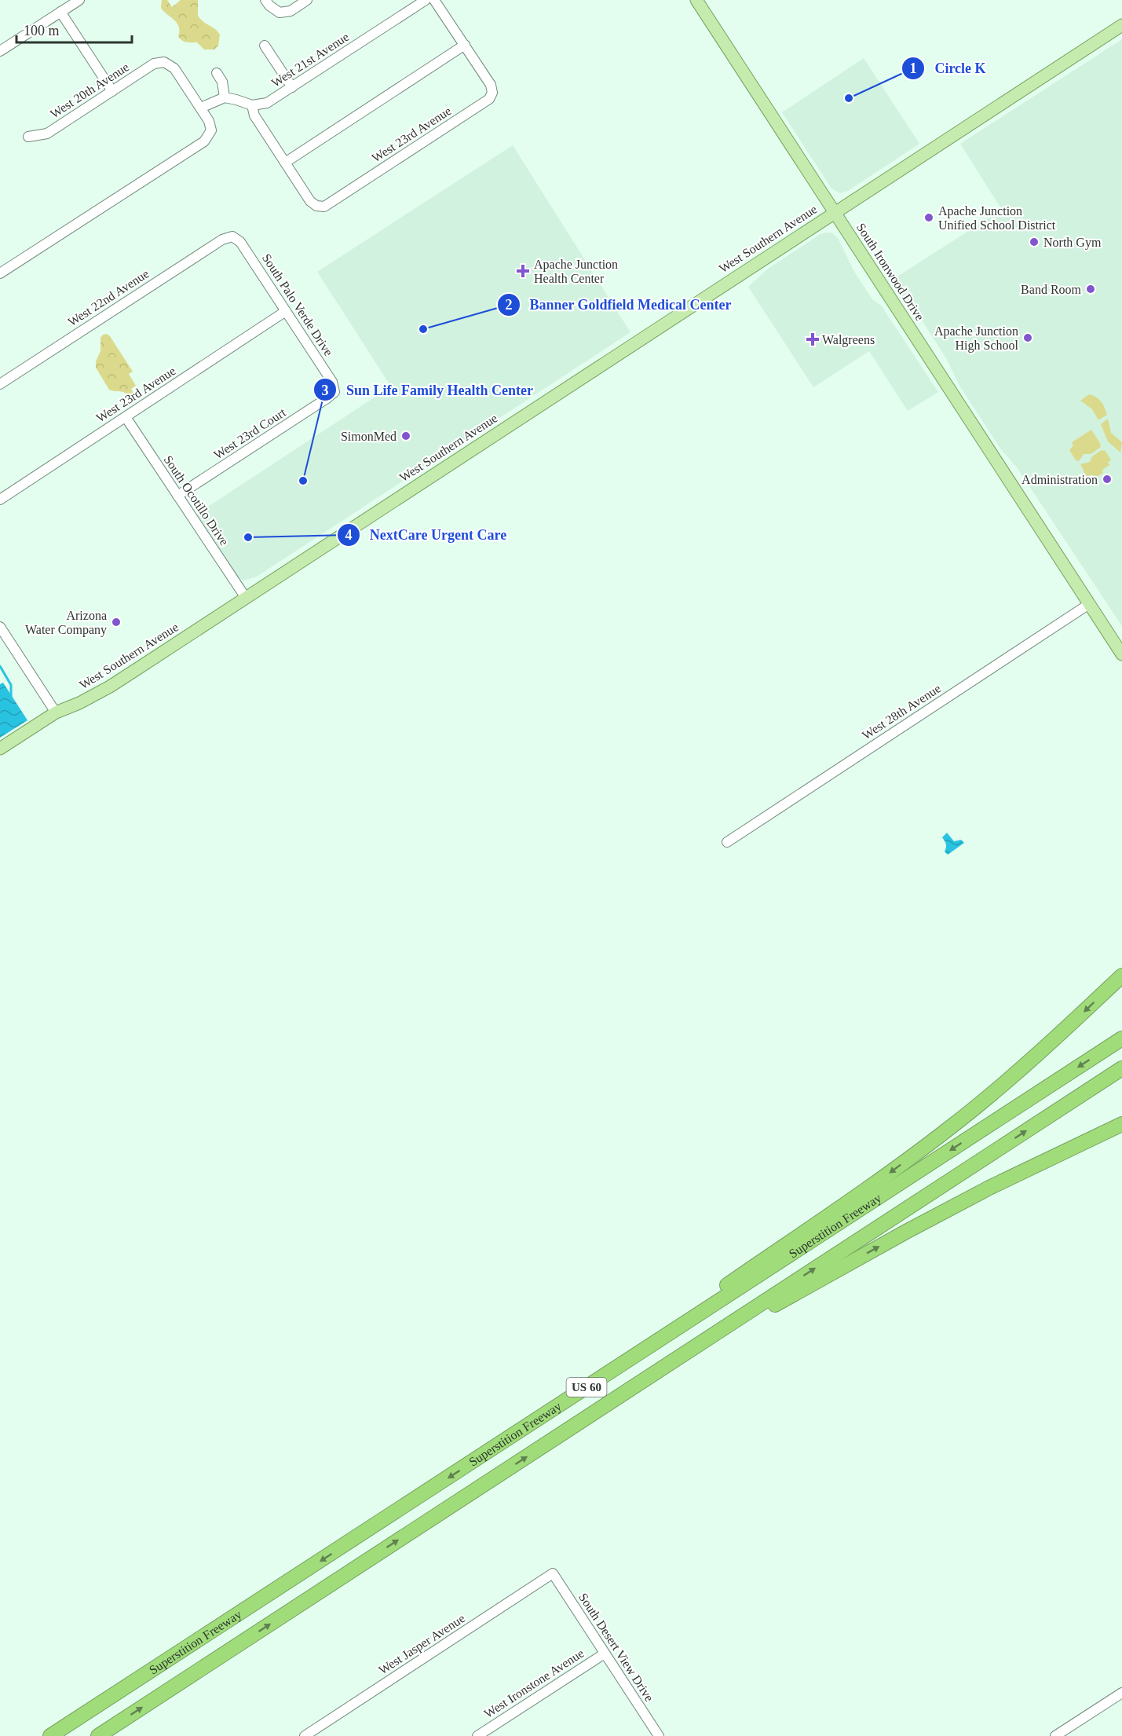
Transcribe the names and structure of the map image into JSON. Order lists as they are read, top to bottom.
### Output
{
  "streets": {
    "highway": ["Superstition Freeway", "US 60"],
    "main road": ["West Southern Avenue", "South Ironwood Drive"],
    "street": [
      "West 21st Avenue",
      "West 20th Avenue",
      "West 23rd Avenue",
      "West 22nd Avenue",
      "South Palo Verde Drive",
      "West 23rd Court",
      "South Ocotillo Drive",
      "West 28th Avenue",
      "West Jasper Avenue",
      "South Desert View Drive",
      "West Ironstone Avenue"
    ]
  },
  "crossings": [
    ["West 23rd Avenue", "South Palo Verde Drive"],
    ["West 23rd Avenue", "South Ocotillo Drive"],
    ["West Southern Avenue", "South Ironwood Drive"],
    ["West Southern Avenue", "South Ocotillo Drive"],
    ["South Ironwood Drive", "West 28th Avenue"],
    ["West 22nd Avenue", "South Palo Verde Drive"],
    ["South Palo Verde Drive", "West 23rd Court"],
    ["West 23rd Court", "South Ocotillo Drive"],
    ["West Jasper Avenue", "South Desert View Drive"],
    ["South Desert View Drive", "West Ironstone Avenue"]
  ],
  "places": {
    "other": [
      "Circle K",
      "Apache Junction Unified School District",
      "North Gym",
      "Band Room",
      "Banner Goldfield Medical Center",
      "Apache Junction High School",
      "SimonMed",
      "Administration",
      "Sun Life Family Health Center",
      "NextCare Urgent Care",
      "Arizona Water Company"
    ],
    "health": ["Apache Junction Health Center", "Walgreens"]
  },
  "scale_bar": "100 m"
}
